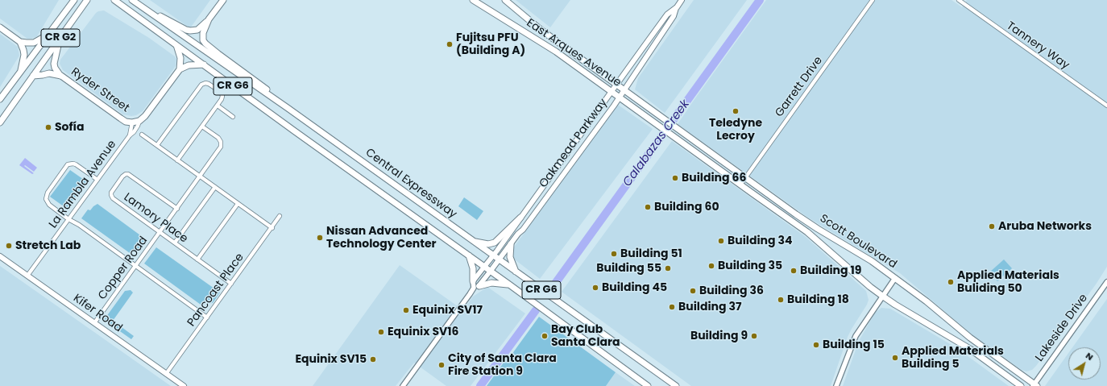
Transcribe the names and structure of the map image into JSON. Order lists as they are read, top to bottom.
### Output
{
  "streets": {
    "main road": [
      "CR G2",
      "East Arques Avenue",
      "CR G6",
      "Ryder Street",
      "Oakmead Parkway",
      "Central Expressway",
      "Scott Boulevard",
      "Kifer Road"
    ],
    "street": [
      "Tannery Way",
      "Garrett Drive",
      "La Rambla Avenue",
      "Lamory Place",
      "Copper Road",
      "Pancoast Place",
      "Lakeside Drive"
    ]
  },
  "crossings": [
    ["East Arques Avenue", "Oakmead Parkway"],
    ["East Arques Avenue", "Scott Boulevard"],
    ["CR G6", "Oakmead Parkway"],
    ["Garrett Drive", "Scott Boulevard"],
    ["Ryder Street", "La Rambla Avenue"],
    ["Oakmead Parkway", "Central Expressway"],
    ["La Rambla Avenue", "Kifer Road"],
    ["Lamory Place", "Copper Road"],
    ["Lamory Place", "Pancoast Place"],
    ["Scott Boulevard", "Lakeside Drive"],
    ["Copper Road", "Kifer Road"],
    ["Pancoast Place", "Kifer Road"]
  ],
  "water": ["Calabazas Creek"],
  "places": [
    "Fujitsu PFU (Building A)",
    "Teledyne Lecroy",
    "Sofía",
    "Building 66",
    "Building 60",
    "Aruba Networks",
    "Nissan Advanced Technology Center",
    "Building 34",
    "Stretch Lab",
    "Building 51",
    "Building 35",
    "Building 55",
    "Building 19",
    "Applied Materials Buliding 50",
    "Building 45",
    "Building 36",
    "Building 18",
    "Building 37",
    "Equinix SV17",
    "Equinix SV16",
    "Bay Club Santa Clara",
    "Building 9",
    "Building 15",
    "Applied Materials Building 5",
    "Equinix SV15",
    "City of Santa Clara Fire Station 9"
  ],
  "north": "top right"
}
